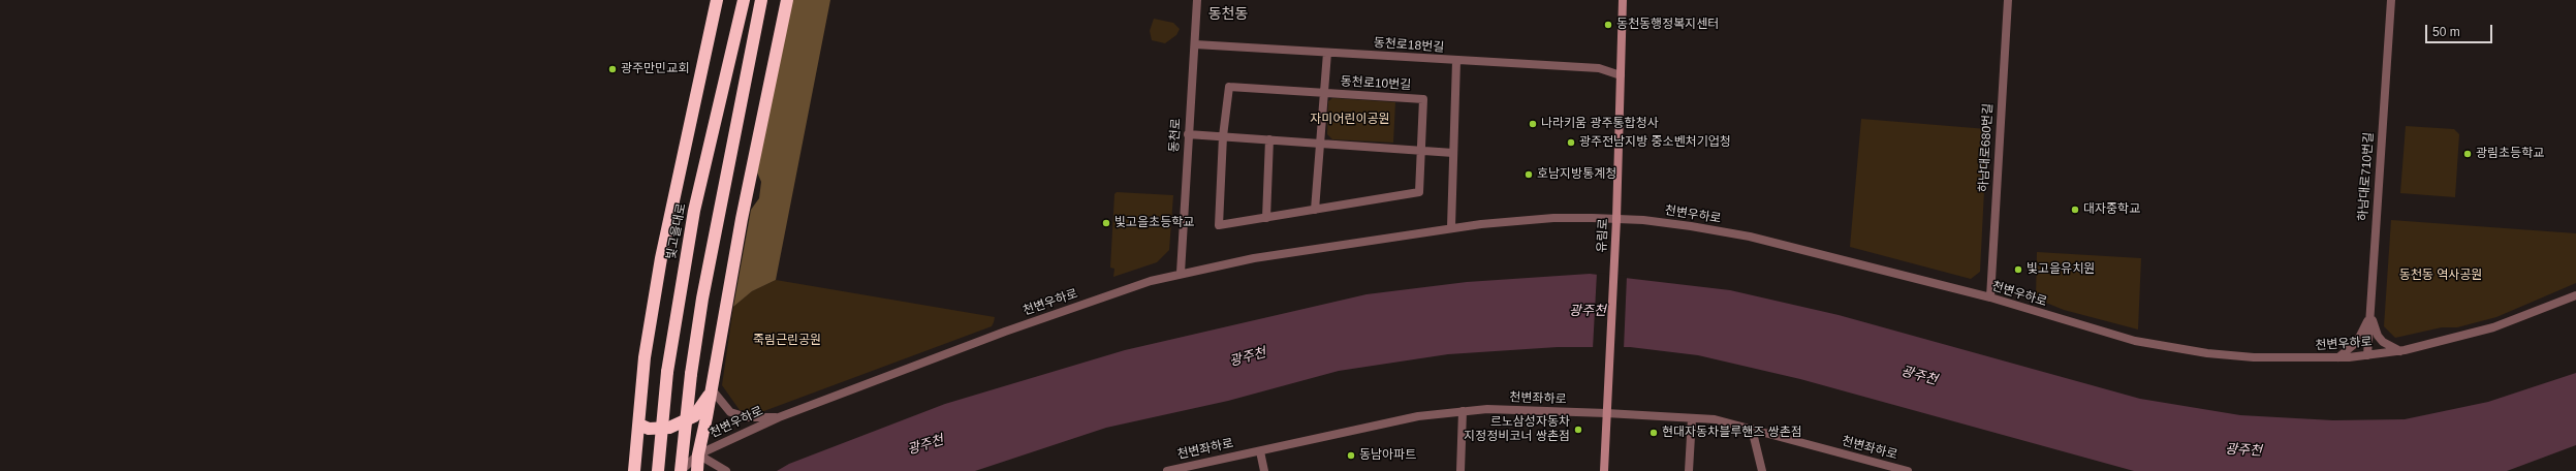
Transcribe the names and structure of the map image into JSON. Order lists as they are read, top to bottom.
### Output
{
  "streets": {
    "highway": ["빛고을대로"],
    "street": [
      "동천로18번길",
      "동천로10번길",
      "동천로",
      "하남대로680번길",
      "하남대로710번길",
      "천변우하로",
      "유림로",
      "천변좌하로"
    ]
  },
  "crossings": [
    ["동천로18번길", "동천로10번길"],
    ["동천로18번길", "동천로"],
    ["동천로18번길", "유림로"],
    ["동천로", "천변우하로"],
    ["하남대로680번길", "천변우하로"],
    ["하남대로710번길", "천변우하로"],
    ["천변우하로", "유림로"],
    ["유림로", "천변좌하로"]
  ],
  "districts": ["동천동"],
  "water": ["광주천"],
  "parks": ["자미어린이공원", "동천동 역사공원", "죽림근린공원"],
  "places": [
    "동천동행정복지센터",
    "광주만민교회",
    "나라키움 광주통합청사",
    "광주전남지방 중소벤처기업청",
    "광림초등학교",
    "호남지방통계청",
    "대자중학교",
    "빛고을초등학교",
    "빛고을유치원",
    "르노삼성자동차 지정정비코너 쌍촌점",
    "현대자동차블루핸즈 쌍촌점",
    "동남아파트"
  ],
  "scale_bar": "50 m"
}
